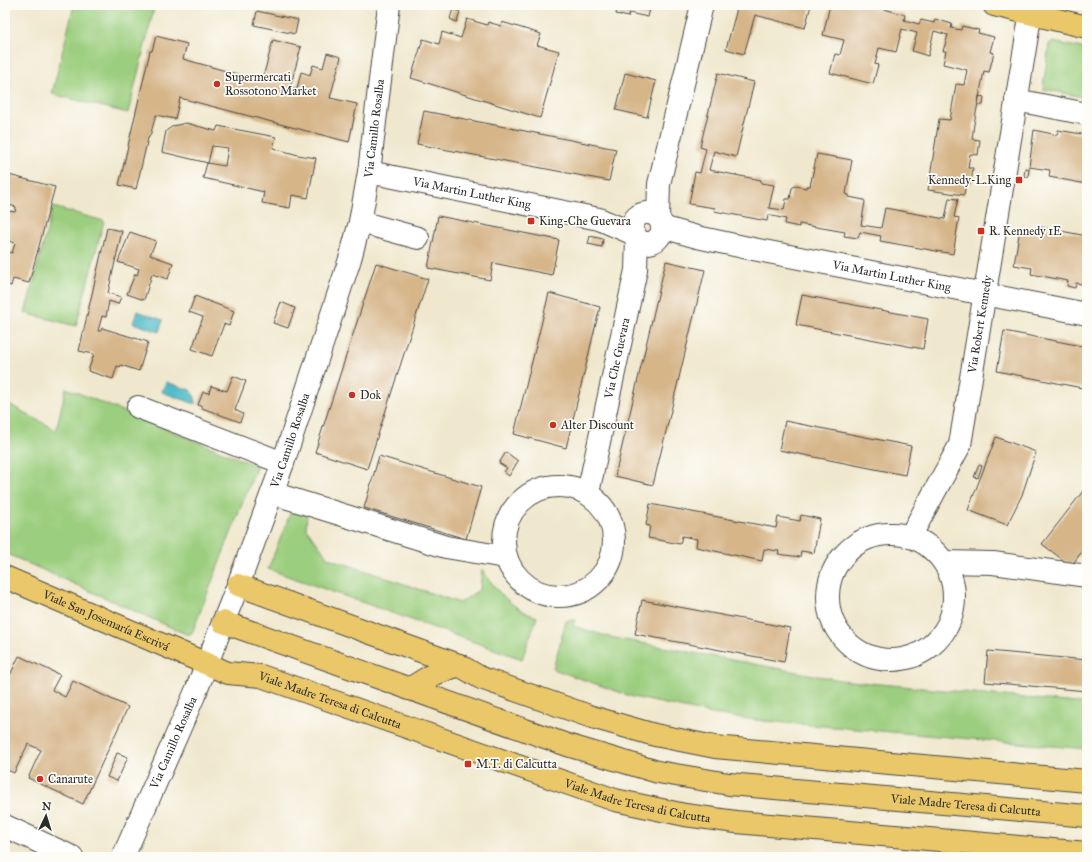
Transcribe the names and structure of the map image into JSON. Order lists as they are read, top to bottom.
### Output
{
  "streets": {
    "main road": ["Viale San Josemaría Escrivá", "Viale Madre Teresa di Calcutta"],
    "street": [
      "Via Camillo Rosalba",
      "Via Martin Luther King",
      "Via Robert Kennedy",
      "Via Che Guevara"
    ]
  },
  "crossings": [
    ["Via Camillo Rosalba", "Via Martin Luther King"],
    ["Via Camillo Rosalba", "Viale San Josemaría Escrivá"],
    ["Via Camillo Rosalba", "Viale Madre Teresa di Calcutta"],
    ["Via Martin Luther King", "Via Robert Kennedy"],
    ["Via Martin Luther King", "Via Che Guevara"],
    ["Viale San Josemaría Escrivá", "Viale Madre Teresa di Calcutta"]
  ],
  "places": {
    "other": [
      "Supermercati Rossotono Market",
      "Dok",
      "Alter Discount",
      "Canarute"
    ],
    "transit": [
      "Kennedy-L.King",
      "King-Che Guevara",
      "R. Kennedy 1E",
      "M.T. di Calcutta"
    ]
  },
  "north": "top"
}
